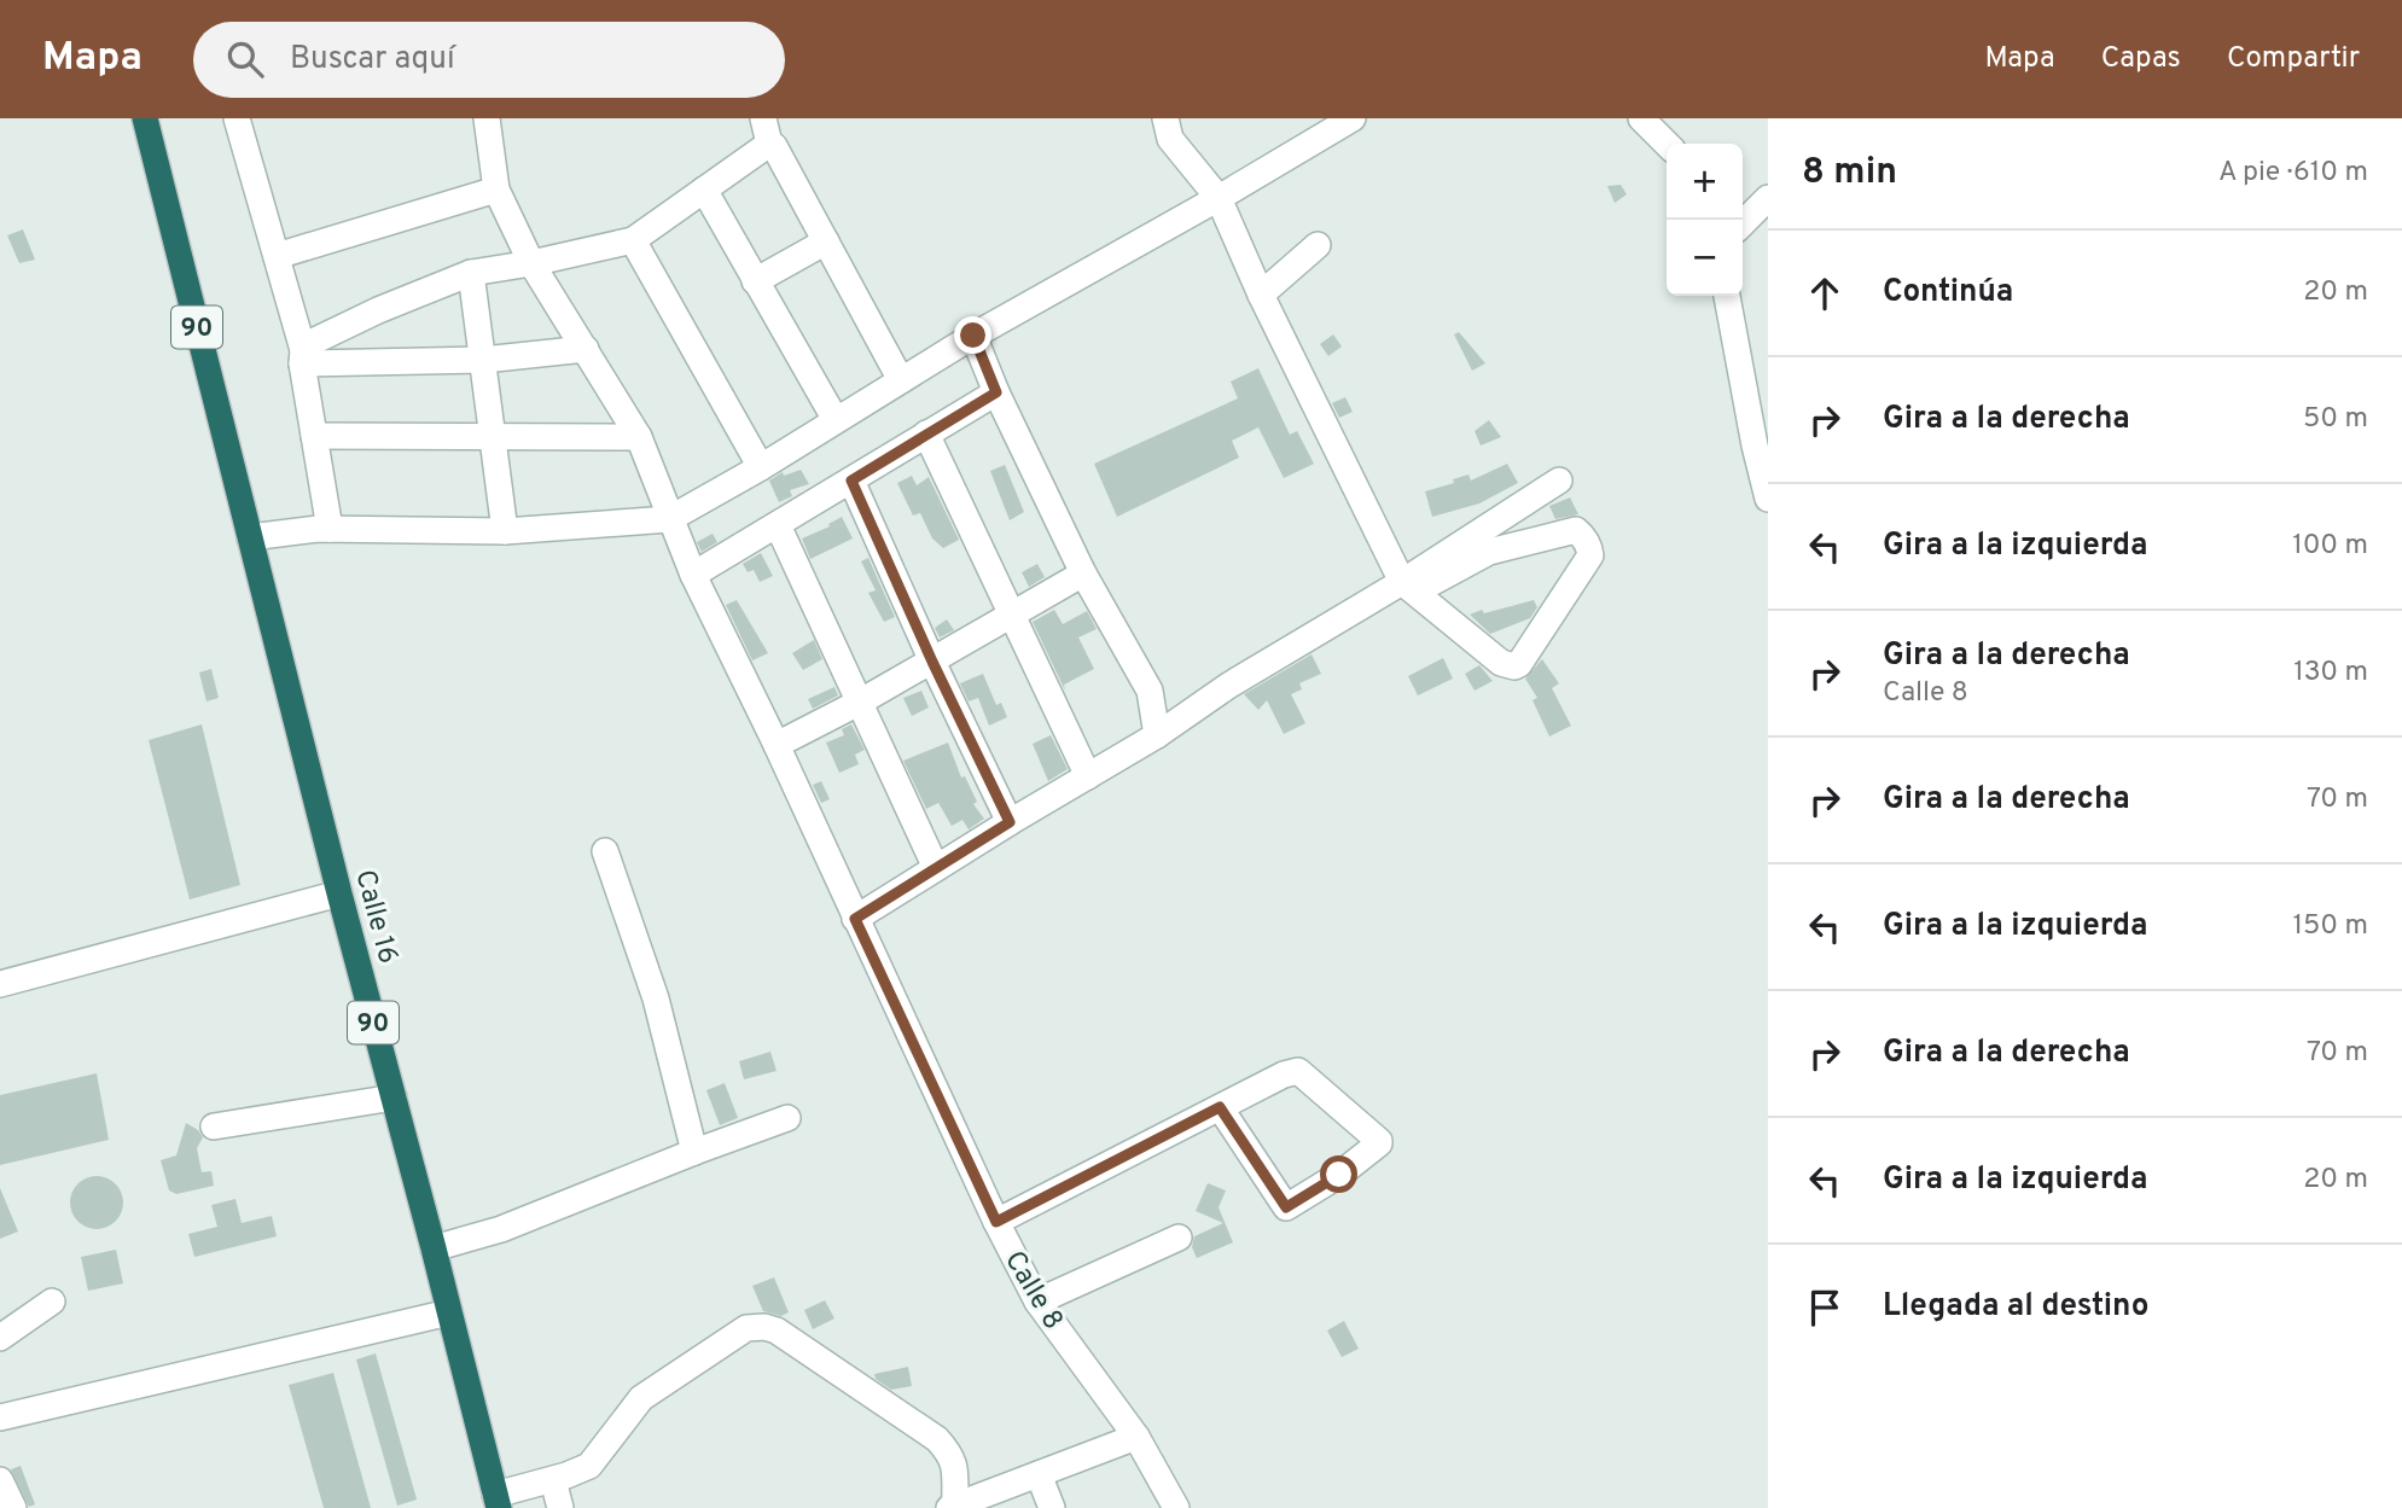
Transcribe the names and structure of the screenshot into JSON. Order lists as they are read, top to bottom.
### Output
{
  "streets": {
    "highway": ["90", "Calle 16"],
    "street": ["Calle 8"]
  },
  "crossings": [
    ["90", "Calle 16"]
  ],
  "page": {
    "header": "Mapa",
    "search": "Buscar aquí",
    "nav": ["Mapa", "Capas", "Compartir"],
    "heading": ["8 min", "A pie · 610 m"],
    "map_buttons": ["+", "−"],
    "list": [
      ["Continúa", "20 m"],
      ["Gira a la derecha", "50 m"],
      ["Gira a la izquierda", "100 m"],
      ["Gira a la derecha", "Calle 8", "130 m"],
      ["Gira a la derecha", "70 m"],
      ["Gira a la izquierda", "150 m"],
      ["Gira a la derecha", "70 m"],
      ["Gira a la izquierda", "20 m"],
      "Llegada al destino"
    ]
  }
}
